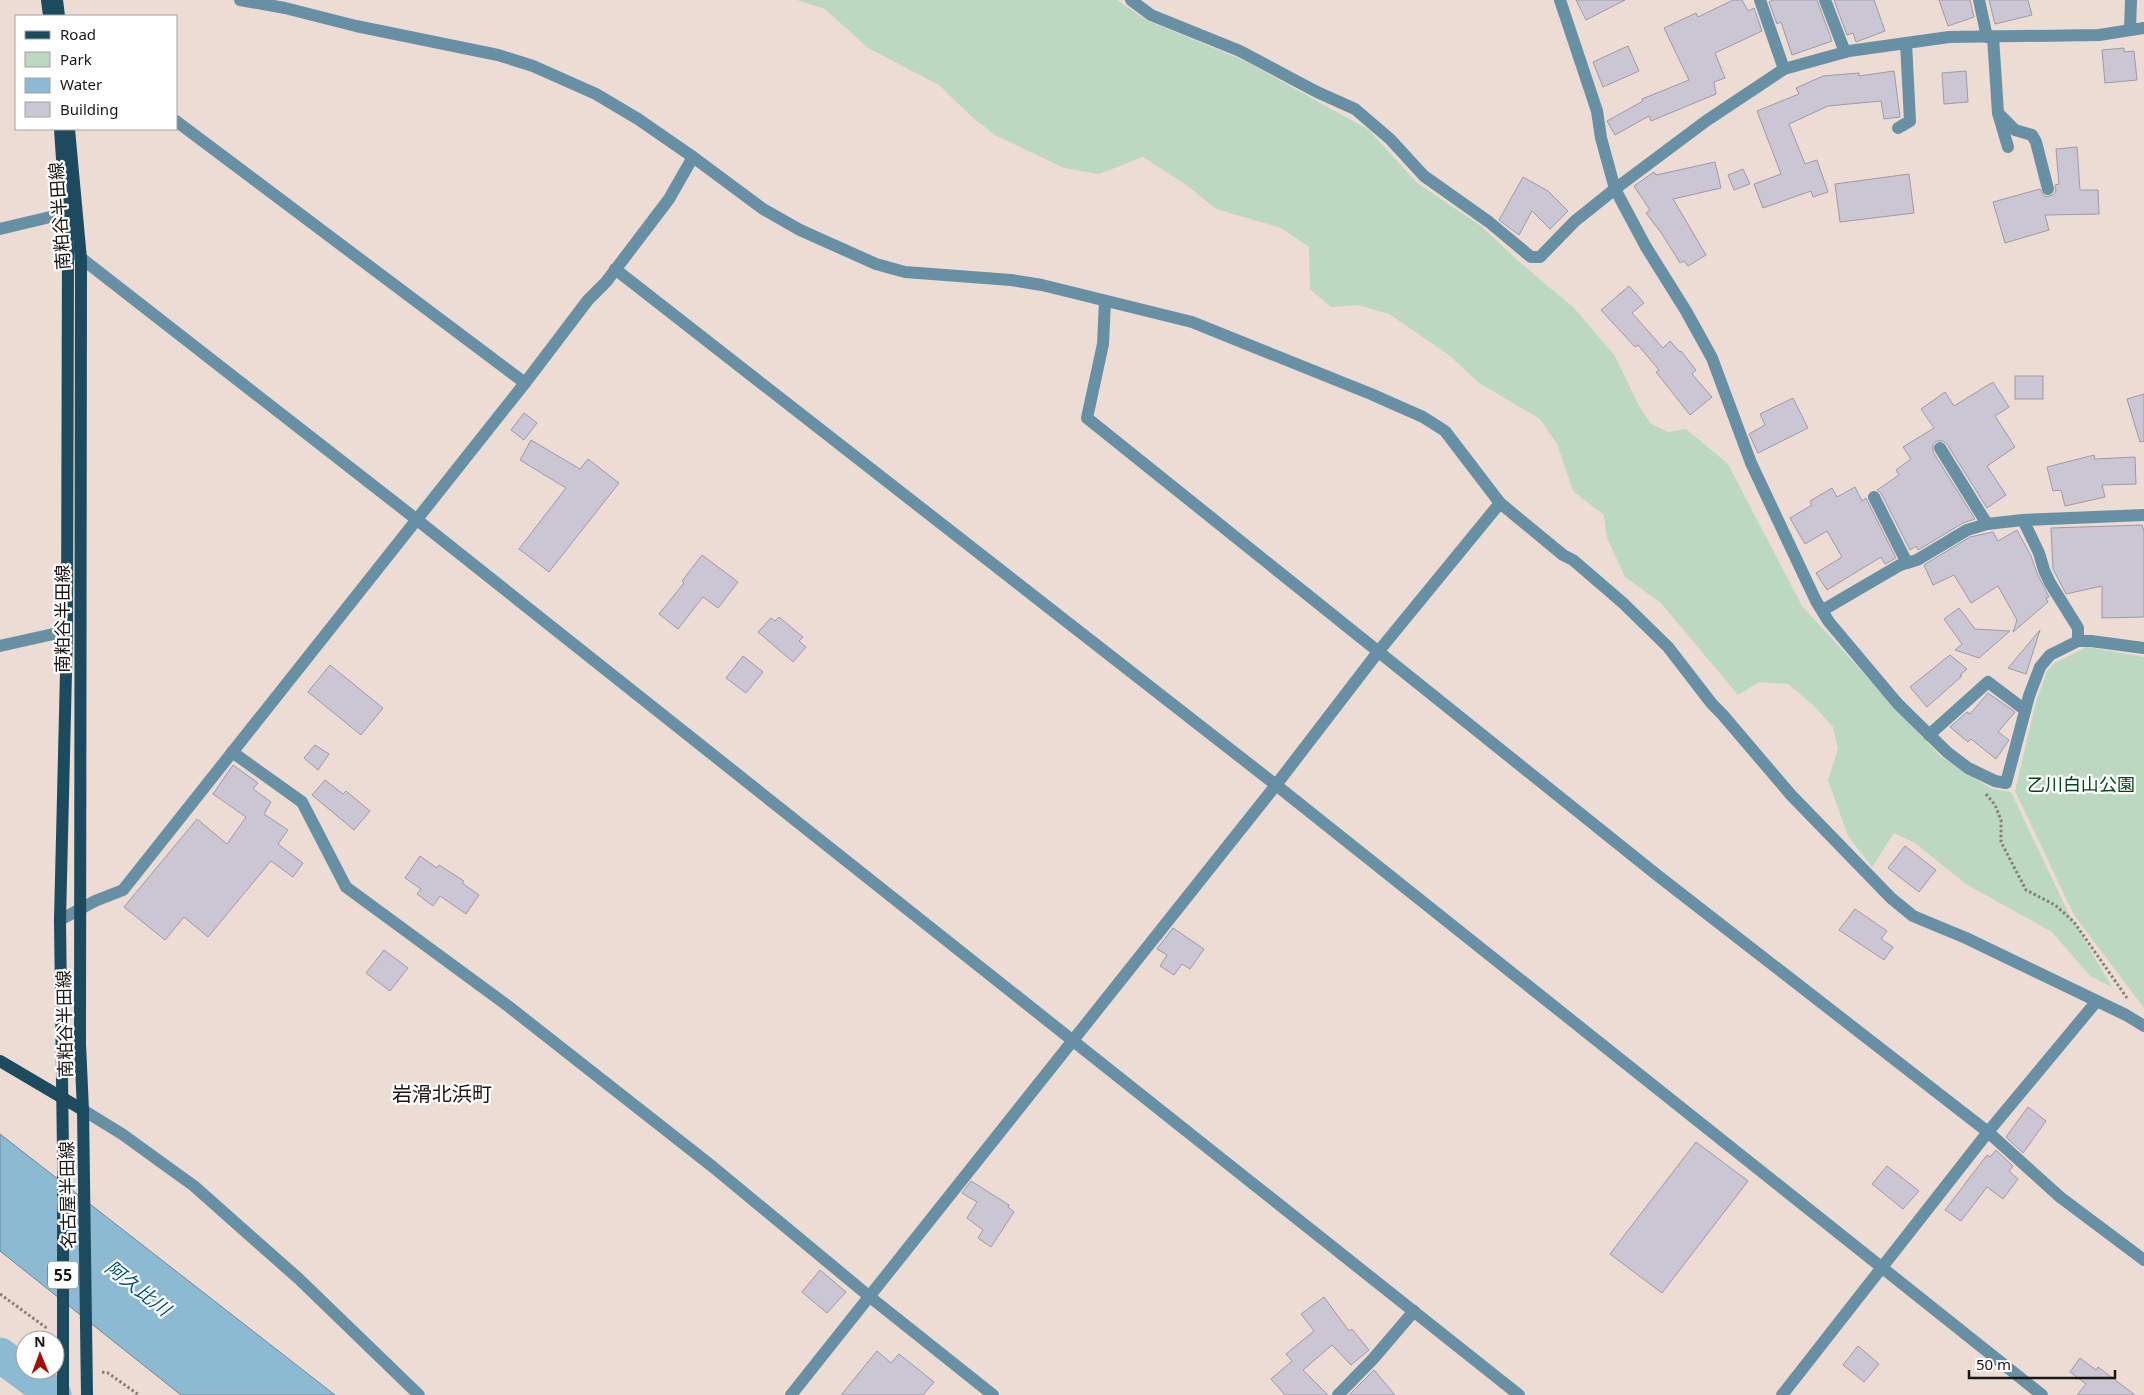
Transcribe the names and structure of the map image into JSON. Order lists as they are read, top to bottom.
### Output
{
  "streets": {
    "main road": ["南粕谷半田線", "名古屋半田線", "55"]
  },
  "crossings": [
    ["南粕谷半田線", "名古屋半田線"]
  ],
  "districts": ["岩滑北浜町"],
  "water": ["阿久比川"],
  "parks": ["乙川白山公園"],
  "legend": [
    "Road",
    "Park",
    "Water",
    "Building"
  ],
  "scale_bar": "50 m",
  "north": "top"
}
